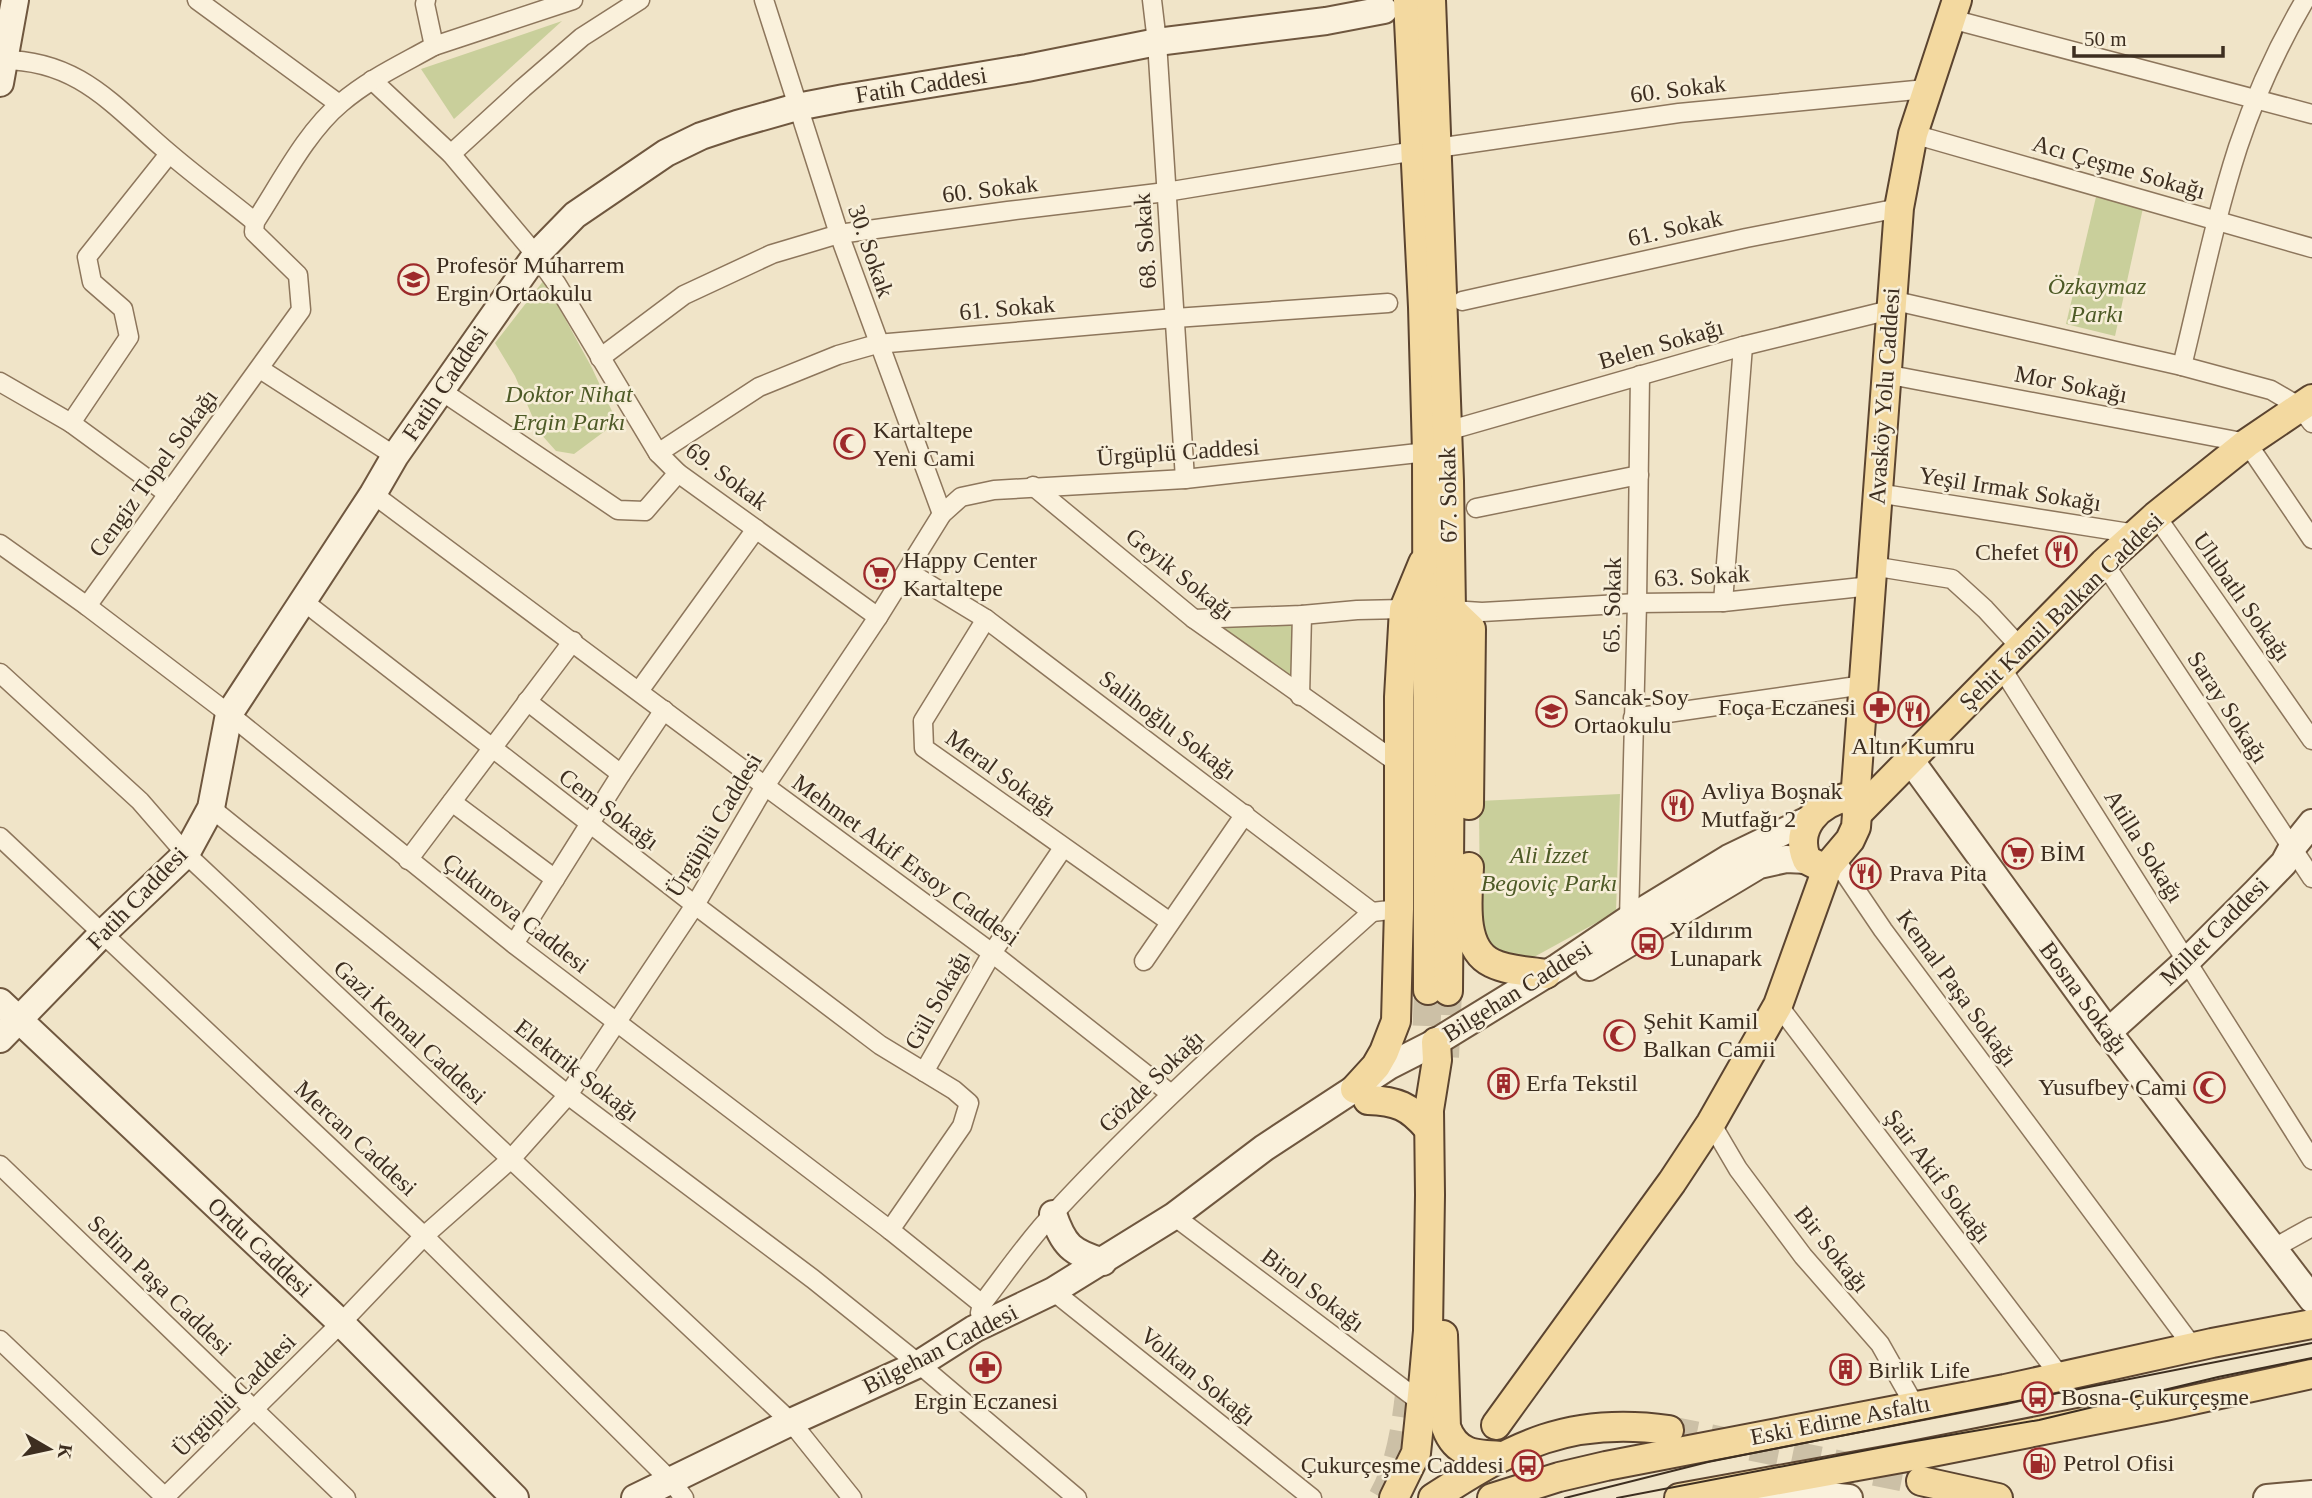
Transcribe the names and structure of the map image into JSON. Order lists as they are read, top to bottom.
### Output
{
  "streets": {
    "main road": [
      "Avasköy Yolu Caddesi",
      "67. Sokak",
      "Şehit Kamil Balkan Caddesi",
      "Eski Edirne Asfaltı"
    ],
    "street": [
      "Fatih Caddesi",
      "60. Sokak",
      "Acı Çeşme Sokağı",
      "61. Sokak",
      "68. Sokak",
      "30. Sokak",
      "Belen Sokağı",
      "Mor Sokağı",
      "Ürgüplü Caddesi",
      "Cengiz Topel Sokağı",
      "69. Sokak",
      "Yeşil Irmak Sokağı",
      "Geyik Sokağı",
      "63. Sokak",
      "Ulubatlı Sokağı",
      "65. Sokak",
      "Saray Sokağı",
      "Salihoğlu Sokağı",
      "Meral Sokağı",
      "Cem Sokağı",
      "Atilla Sokağı",
      "Mehmet Akif Ersoy Caddesi",
      "Çukurova Caddesi",
      "Millet Caddesi",
      "Kemal Paşa Sokağı",
      "Bilgehan Caddesi",
      "Bosna Sokağı",
      "Gül Sokağı",
      "Gazi Kemal Caddesi",
      "Elektrik Sokağı",
      "Gözde Sokağı",
      "Mercan Caddesi",
      "Şair Akif Sokağı",
      "Ordu Caddesi",
      "Bir Sokağı",
      "Selim Paşa Caddesi",
      "Birol Sokağı",
      "Volkan Sokağı"
    ]
  },
  "crossings": [
    ["Fatih Caddesi", "68. Sokak"],
    ["Fatih Caddesi", "30. Sokak"],
    ["Fatih Caddesi", "69. Sokak"],
    ["Fatih Caddesi", "67. Sokak"],
    ["Fatih Caddesi", "Cem Sokağı"],
    ["Fatih Caddesi", "Mehmet Akif Ersoy Caddesi"],
    ["Fatih Caddesi", "Çukurova Caddesi"],
    ["Fatih Caddesi", "Gazi Kemal Caddesi"],
    ["Fatih Caddesi", "Elektrik Sokağı"],
    ["Fatih Caddesi", "Mercan Caddesi"],
    ["Fatih Caddesi", "Ordu Caddesi"],
    ["60. Sokak", "68. Sokak"],
    ["60. Sokak", "30. Sokak"],
    ["60. Sokak", "Avasköy Yolu Caddesi"],
    ["60. Sokak", "69. Sokak"],
    ["60. Sokak", "67. Sokak"],
    ["Acı Çeşme Sokağı", "Avasköy Yolu Caddesi"],
    ["61. Sokak", "68. Sokak"],
    ["61. Sokak", "30. Sokak"],
    ["61. Sokak", "Avasköy Yolu Caddesi"],
    ["61. Sokak", "69. Sokak"],
    ["68. Sokak", "Ürgüplü Caddesi"],
    ["30. Sokak", "Ürgüplü Caddesi"],
    ["Belen Sokağı", "Avasköy Yolu Caddesi"],
    ["Belen Sokağı", "67. Sokak"],
    ["Belen Sokağı", "65. Sokak"],
    ["Mor Sokağı", "Avasköy Yolu Caddesi"],
    ["Mor Sokağı", "Şehit Kamil Balkan Caddesi"],
    ["Avasköy Yolu Caddesi", "Yeşil Irmak Sokağı"],
    ["Avasköy Yolu Caddesi", "63. Sokak"],
    ["Avasköy Yolu Caddesi", "Şehit Kamil Balkan Caddesi"],
    ["Ürgüplü Caddesi", "69. Sokak"],
    ["Ürgüplü Caddesi", "67. Sokak"],
    ["Ürgüplü Caddesi", "Geyik Sokağı"],
    ["Ürgüplü Caddesi", "Salihoğlu Sokağı"],
    ["Ürgüplü Caddesi", "Cem Sokağı"],
    ["Ürgüplü Caddesi", "Mehmet Akif Ersoy Caddesi"],
    ["Ürgüplü Caddesi", "Çukurova Caddesi"],
    ["Ürgüplü Caddesi", "Gazi Kemal Caddesi"],
    ["Ürgüplü Caddesi", "Elektrik Sokağı"],
    ["Ürgüplü Caddesi", "Mercan Caddesi"],
    ["Ürgüplü Caddesi", "Ordu Caddesi"],
    ["Ürgüplü Caddesi", "Selim Paşa Caddesi"],
    ["Cengiz Topel Sokağı", "Çukurova Caddesi"],
    ["Yeşil Irmak Sokağı", "Ulubatlı Sokağı"],
    ["Yeşil Irmak Sokağı", "Şehit Kamil Balkan Caddesi"],
    ["67. Sokak", "63. Sokak"],
    ["63. Sokak", "65. Sokak"],
    ["63. Sokak", "Şehit Kamil Balkan Caddesi"],
    ["63. Sokak", "Atilla Sokağı"],
    ["Ulubatlı Sokağı", "Şehit Kamil Balkan Caddesi"],
    ["65. Sokak", "Bilgehan Caddesi"],
    ["Şehit Kamil Balkan Caddesi", "Saray Sokağı"],
    ["Şehit Kamil Balkan Caddesi", "Atilla Sokağı"],
    ["Şehit Kamil Balkan Caddesi", "Bosna Sokağı"],
    ["Saray Sokağı", "Millet Caddesi"],
    ["Salihoğlu Sokağı", "Meral Sokağı"],
    ["Salihoğlu Sokağı", "Gözde Sokağı"],
    ["Meral Sokağı", "Gül Sokağı"],
    ["Cem Sokağı", "Çukurova Caddesi"],
    ["Cem Sokağı", "Gül Sokağı"],
    ["Atilla Sokağı", "Millet Caddesi"],
    ["Mehmet Akif Ersoy Caddesi", "Gül Sokağı"],
    ["Mehmet Akif Ersoy Caddesi", "Gözde Sokağı"],
    ["Çukurova Caddesi", "Gözde Sokağı"],
    ["Millet Caddesi", "Bosna Sokağı"],
    ["Kemal Paşa Sokağı", "Bilgehan Caddesi"],
    ["Kemal Paşa Sokağı", "Eski Edirne Asfaltı"],
    ["Bilgehan Caddesi", "Gazi Kemal Caddesi"],
    ["Bilgehan Caddesi", "Elektrik Sokağı"],
    ["Bilgehan Caddesi", "Mercan Caddesi"],
    ["Bilgehan Caddesi", "Birol Sokağı"],
    ["Bilgehan Caddesi", "Volkan Sokağı"],
    ["Şair Akif Sokağı", "Eski Edirne Asfaltı"],
    ["Bir Sokağı", "Eski Edirne Asfaltı"]
  ],
  "parks": ["Özkaymaz Parkı", "Doktor Nihat Ergin Parkı", "Ali İzzet Begoviç Parkı"],
  "places": {
    "school or university": ["Profesör Muharrem Ergin Ortaokulu", "Sancak-Soy Ortaokulu"],
    "mosque": ["Kartaltepe Yeni Cami", "Şehit Kamil Balkan Camii", "Yusufbey Cami"],
    "restaurant": [
      "Chefet",
      "Altın Kumru",
      "Avliya Boşnak Mutfağı 2",
      "Prava Pita"
    ],
    "supermarket": ["Happy Center Kartaltepe", "BİM"],
    "pharmacy": ["Foça Eczanesi", "Ergin Eczanesi"],
    "bus stop": ["Yıldırım Lunapark", "Bosna-Çukurçeşme", "Çukurçeşme Caddesi"],
    "building": ["Erfa Tekstil", "Birlik Life"],
    "fuel station": ["Petrol Ofisi"]
  },
  "scale_bar": "50 m",
  "north": "right"
}
